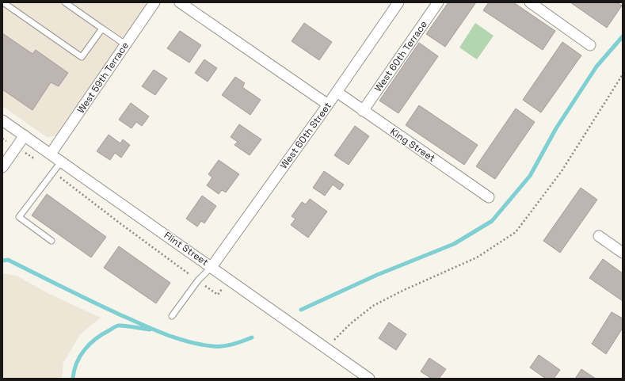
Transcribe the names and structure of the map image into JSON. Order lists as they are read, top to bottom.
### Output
{
  "streets": {
    "street": [
      "West 60th Terrace",
      "West 59th Terrace",
      "West 60th Street",
      "King Street",
      "Flint Street"
    ]
  },
  "crossings": [
    ["West 60th Terrace", "King Street"],
    ["West 59th Terrace", "Flint Street"],
    ["West 60th Street", "King Street"],
    ["West 60th Street", "Flint Street"]
  ]
}
